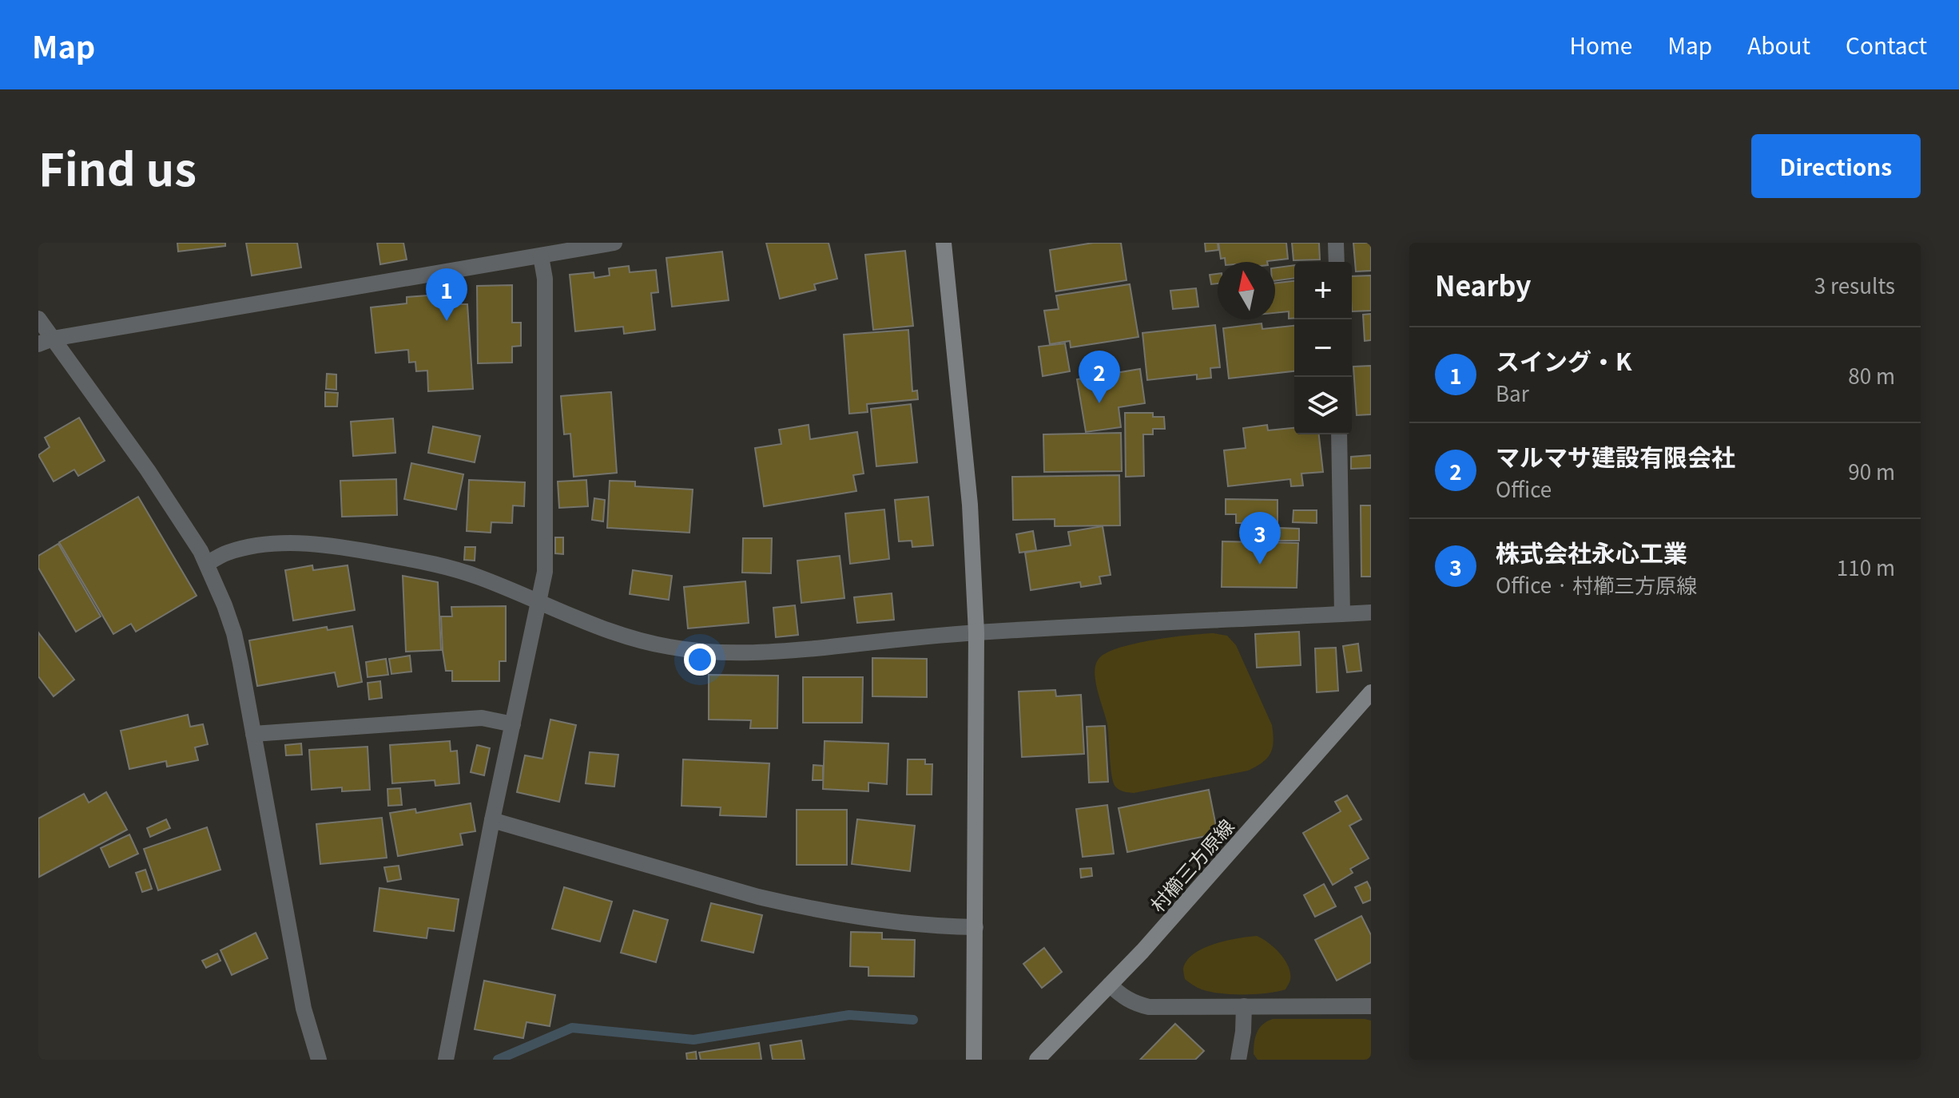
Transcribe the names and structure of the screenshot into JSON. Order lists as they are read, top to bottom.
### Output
{
  "streets": {
    "street": ["村櫛三方原線"]
  },
  "north": "top",
  "page": {
    "header": "Map",
    "nav": [
      "Home",
      "Map",
      "About",
      "Contact"
    ],
    "title": "Find us",
    "buttons": "Directions",
    "heading": ["Nearby", "3 results"],
    "map_buttons": ["+", "−"],
    "pins": ["1", "2", "3"],
    "list": [
      {
        "mark": "1",
        "name": "スイング・K",
        "note": "Bar",
        "value": "80 m"
      },
      {
        "mark": "2",
        "name": "マルマサ建設有限会社",
        "note": "Office",
        "value": "90 m"
      },
      {
        "mark": "3",
        "name": "株式会社永心工業",
        "note": "Office · 村櫛三方原線",
        "value": "110 m"
      }
    ]
  }
}
